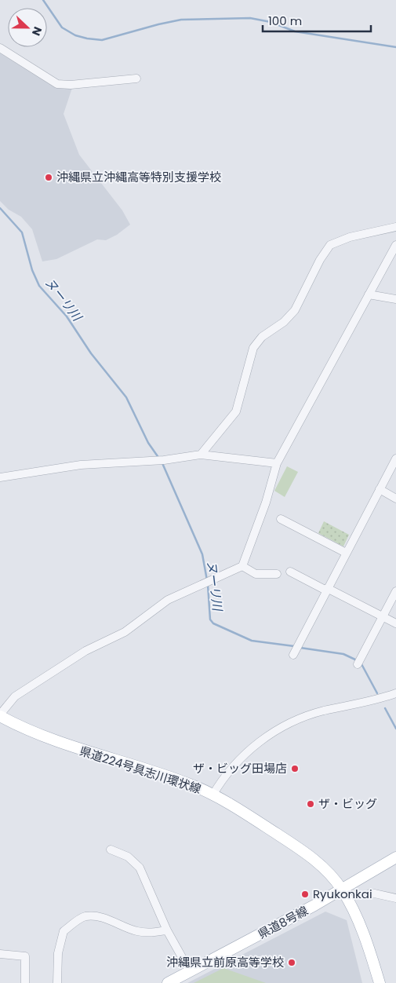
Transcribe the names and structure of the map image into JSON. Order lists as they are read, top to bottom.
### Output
{
  "streets": {
    "main road": ["県道224号具志川環状線", "県道8号線"]
  },
  "crossings": [
    ["県道224号具志川環状線", "県道8号線"]
  ],
  "water": ["ヌーリ川"],
  "places": [
    "沖縄県立沖縄高等特別支援学校",
    "ザ・ビッグ田場店",
    "ザ・ビッグ",
    "Ryukonkai",
    "沖縄県立前原高等学校"
  ],
  "scale_bar": "100 m",
  "north": "right"
}
